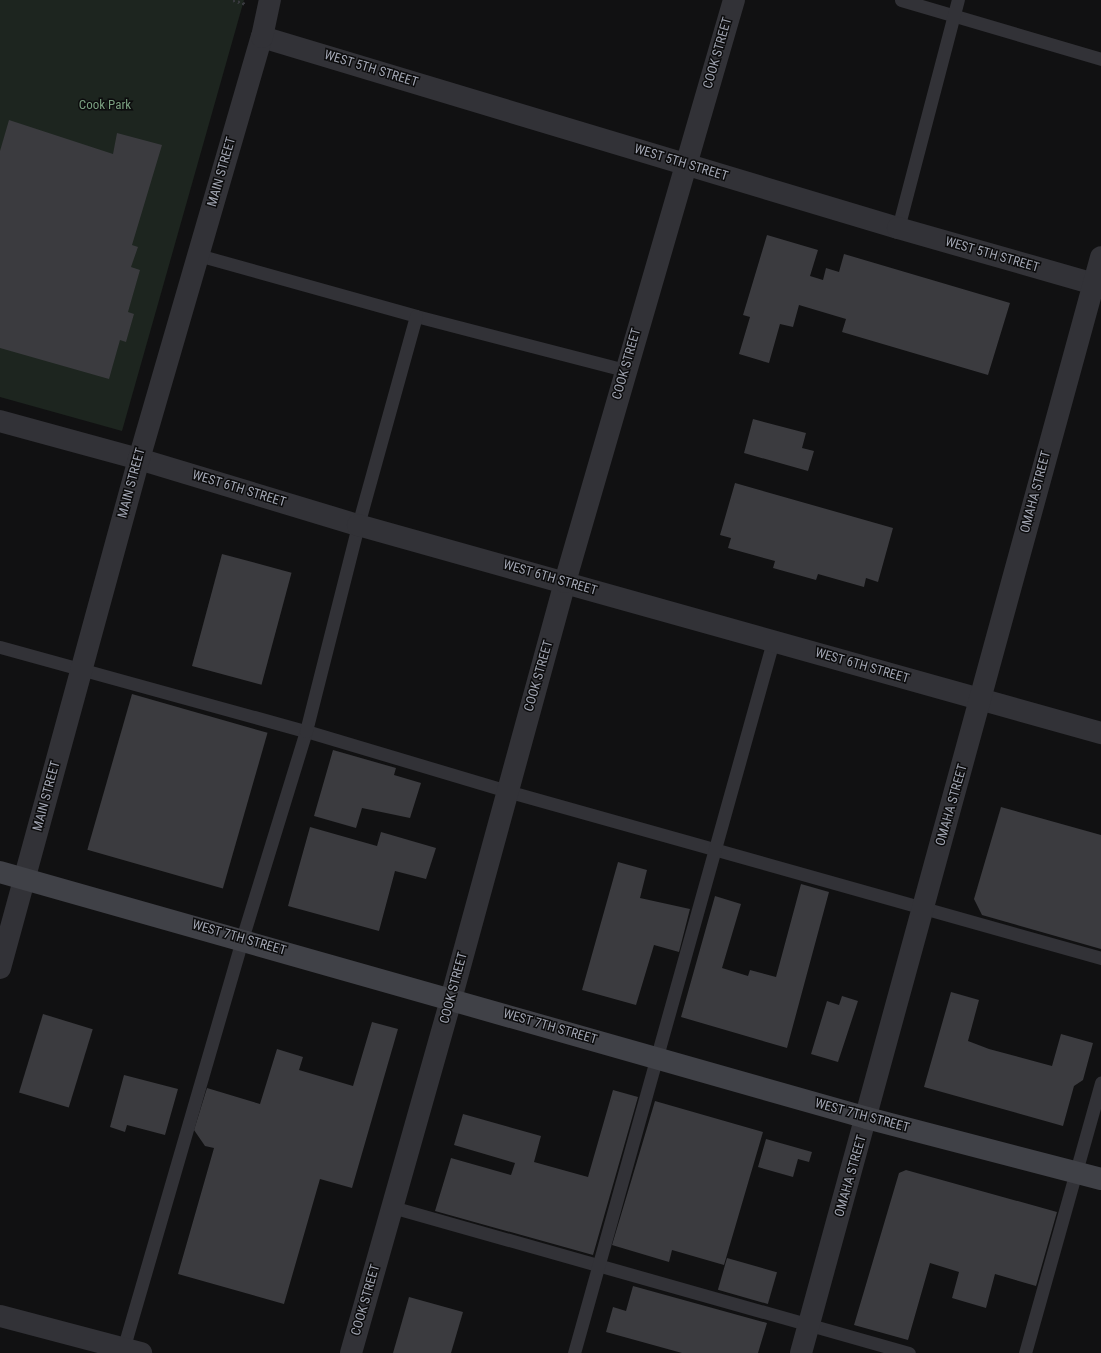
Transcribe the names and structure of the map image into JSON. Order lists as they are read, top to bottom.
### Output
{
  "streets": {
    "main road": ["WEST 7TH STREET"],
    "street": [
      "COOK STREET",
      "WEST 5TH STREET",
      "MAIN STREET",
      "WEST 6TH STREET",
      "OMAHA STREET"
    ]
  },
  "crossings": [
    ["COOK STREET", "WEST 5TH STREET"],
    ["COOK STREET", "WEST 6TH STREET"],
    ["COOK STREET", "WEST 7TH STREET"],
    ["WEST 5TH STREET", "MAIN STREET"],
    ["WEST 5TH STREET", "OMAHA STREET"],
    ["MAIN STREET", "WEST 6TH STREET"],
    ["MAIN STREET", "WEST 7TH STREET"],
    ["WEST 6TH STREET", "OMAHA STREET"],
    ["OMAHA STREET", "WEST 7TH STREET"]
  ],
  "parks": ["Cook Park"]
}
